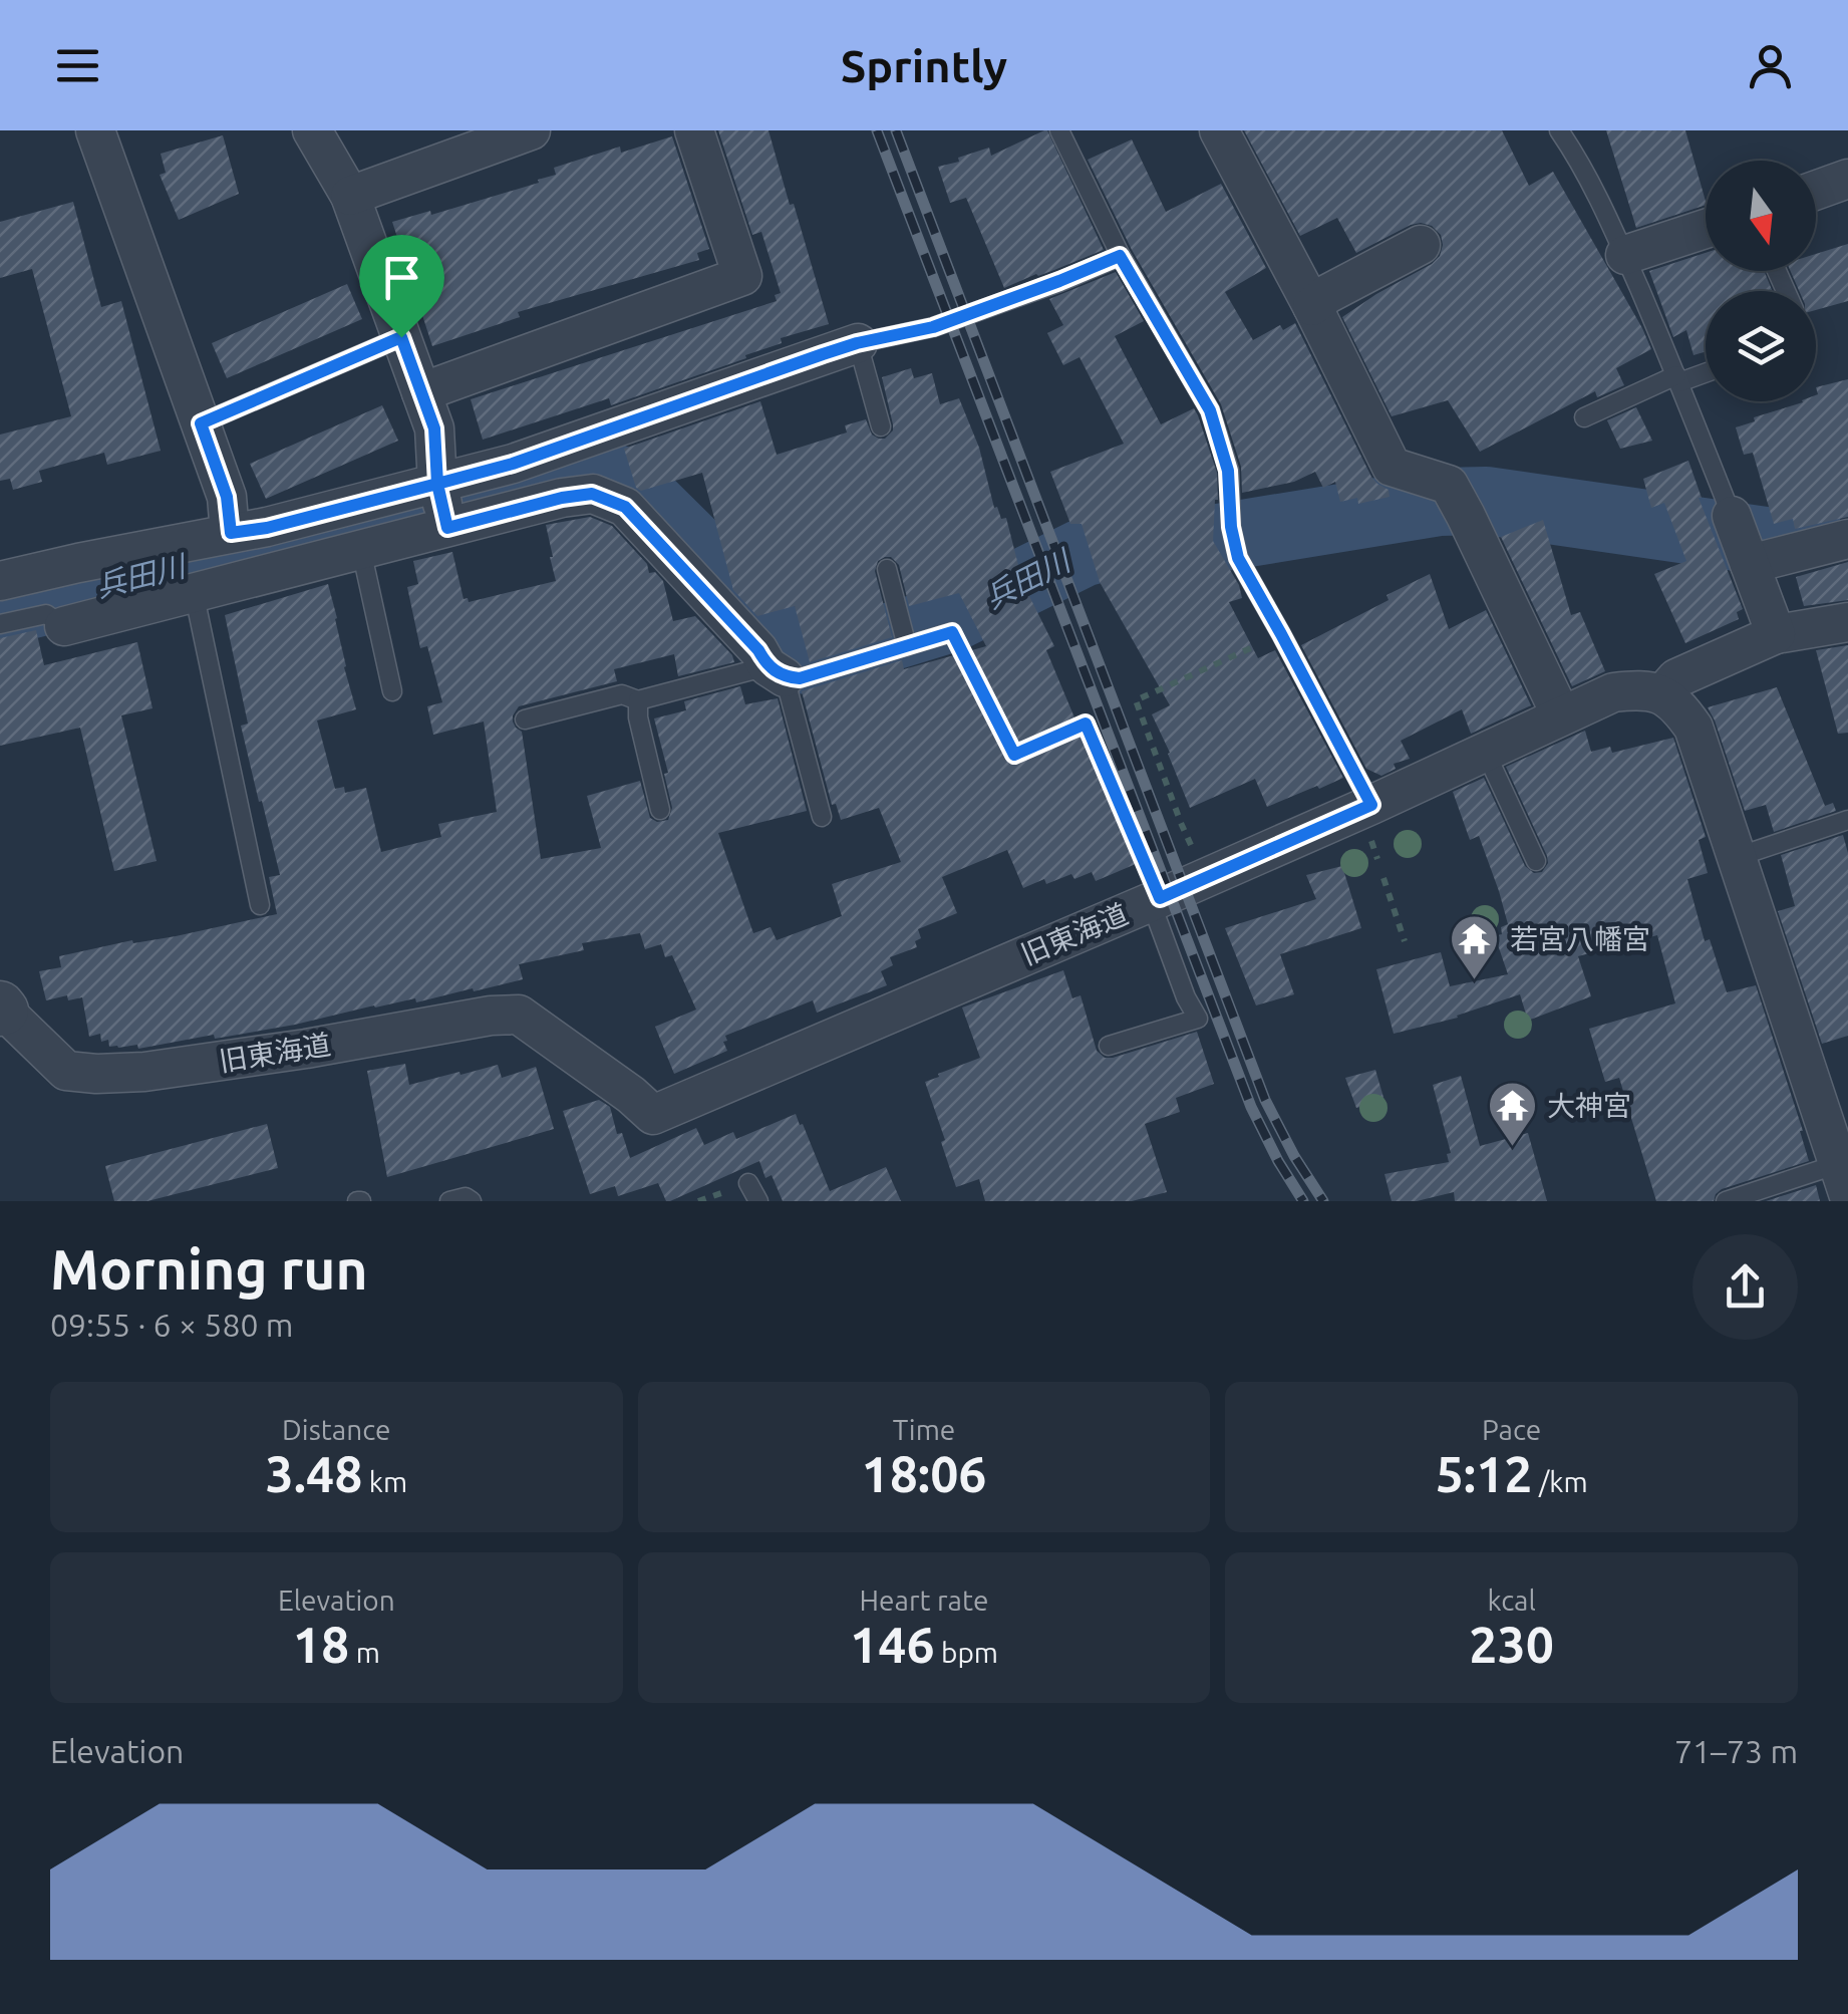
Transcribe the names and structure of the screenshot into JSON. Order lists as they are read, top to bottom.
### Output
{
  "streets": {
    "street": ["旧東海道"]
  },
  "water": ["兵田川"],
  "places": {
    "temple": ["若宮八幡宮", "大神宮"]
  },
  "north": "bottom",
  "page": {
    "header": "Sprintly",
    "heading": ["Morning run", "09:55 · 6 × 580 m"],
    "stats": [
      ["Distance", "3.48 km"],
      ["Time", "18:06"],
      ["Pace", "5:12 /km"],
      ["Elevation", "18 m"],
      ["Heart rate", "146 bpm"],
      ["kcal", "230"]
    ],
    "chart": ["Elevation", "71–73 m"]
  }
}
